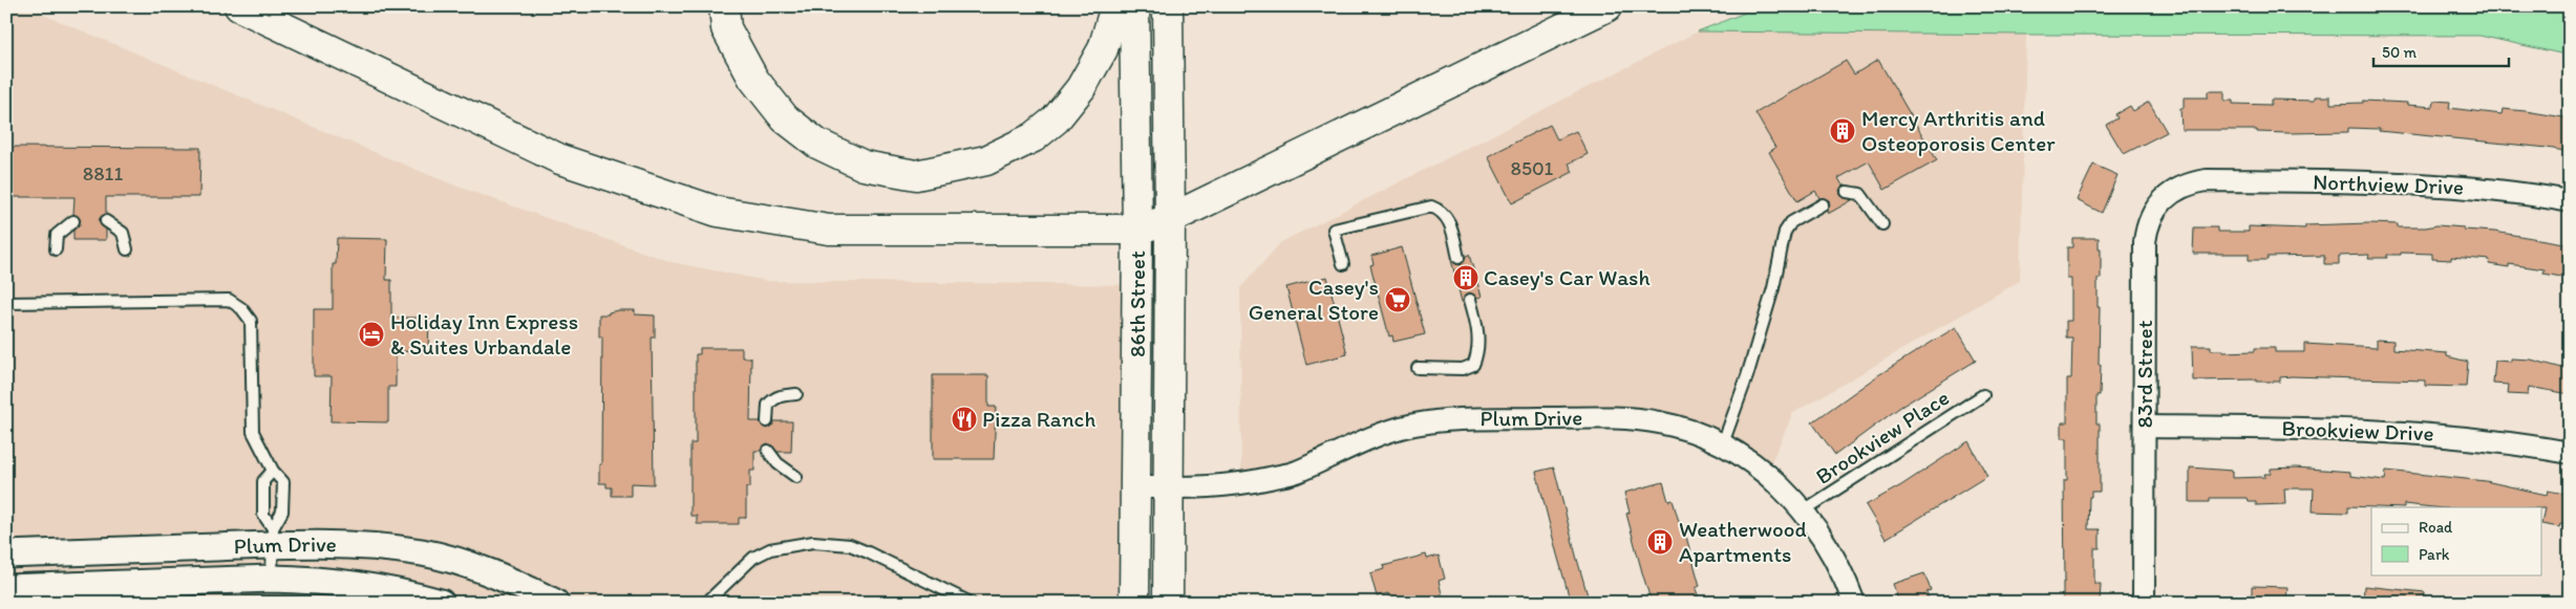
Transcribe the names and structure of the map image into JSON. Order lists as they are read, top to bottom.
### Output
{
  "streets": {
    "main road": ["86th Street"],
    "street": [
      "Northview Drive",
      "83rd Street",
      "Plum Drive",
      "Brookview Drive"
    ],
    "lane": ["Brookview Place"]
  },
  "crossings": [
    ["Northview Drive", "83rd Street"],
    ["86th Street", "Plum Drive"],
    ["83rd Street", "Brookview Drive"],
    ["Plum Drive", "Brookview Place"]
  ],
  "places": {
    "building": ["Mercy Arthritis and Osteoporosis Center", "Casey's Car Wash", "Weatherwood Apartments"],
    "supermarket": ["Casey's General Store"],
    "hotel": ["Holiday Inn Express & Suites Urbandale"],
    "restaurant": ["Pizza Ranch"]
  },
  "house_numbers": ["8501", "8811"],
  "legend": ["Road", "Park"],
  "scale_bar": "50 m"
}
